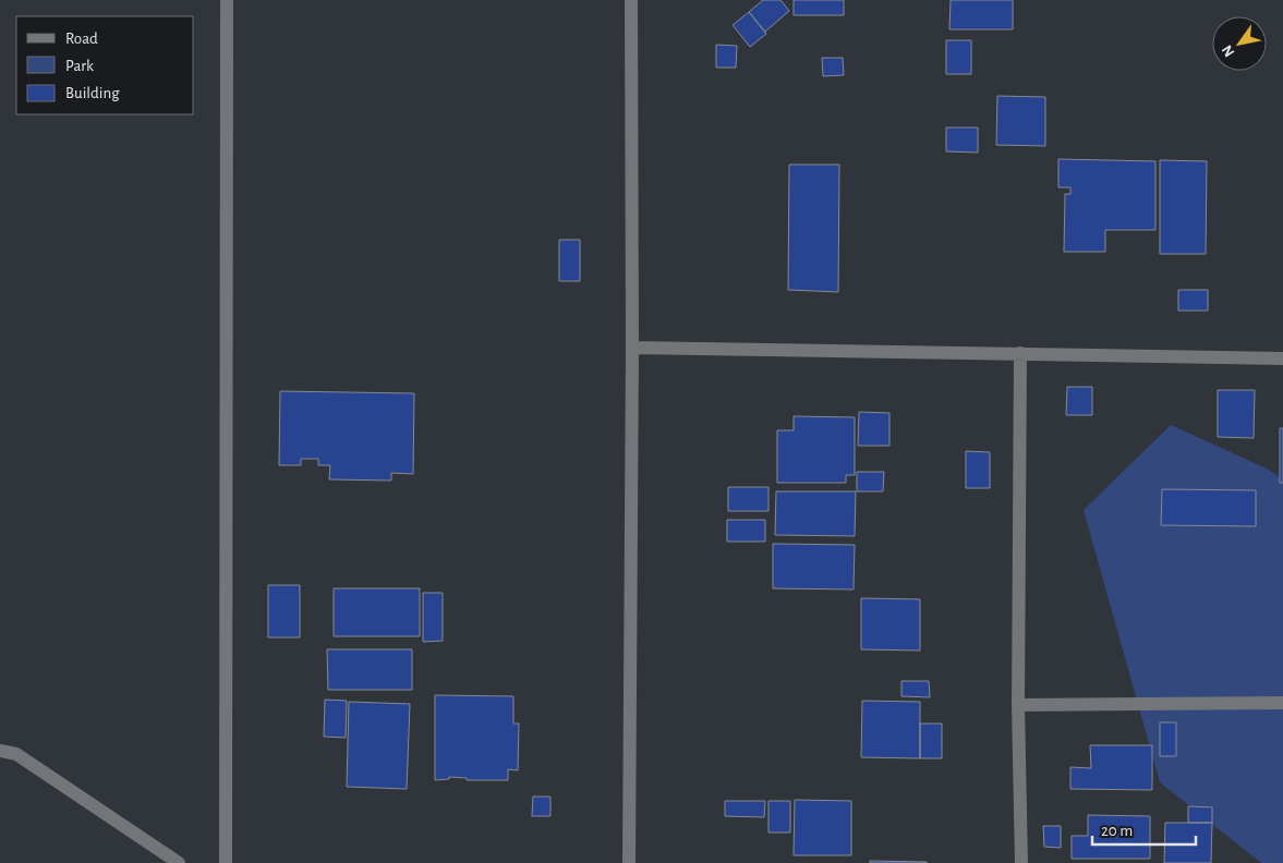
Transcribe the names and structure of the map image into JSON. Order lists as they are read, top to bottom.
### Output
{
  "legend": ["Road", "Park", "Building"],
  "scale_bar": "20 m",
  "north": "bottom left"
}
